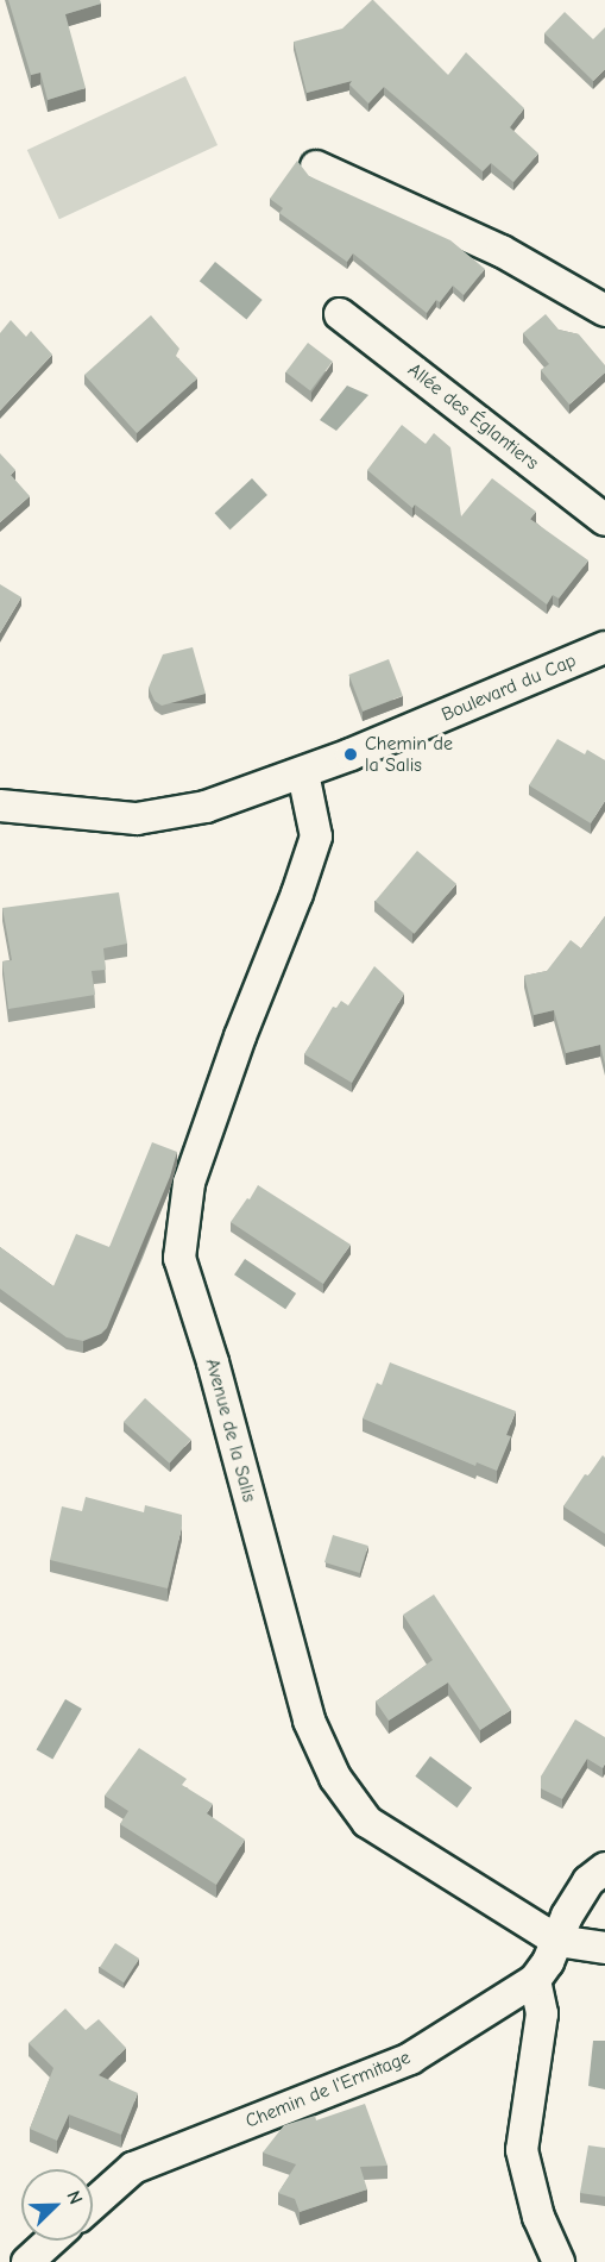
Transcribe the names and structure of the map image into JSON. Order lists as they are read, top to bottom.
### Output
{
  "streets": {
    "street": [
      "Allée des Églantiers",
      "Boulevard du Cap",
      "Avenue de la Salis",
      "Chemin de l'Ermitage"
    ]
  },
  "crossings": [
    ["Boulevard du Cap", "Avenue de la Salis"],
    ["Avenue de la Salis", "Chemin de l'Ermitage"]
  ],
  "places": ["Chemin de la Salis"],
  "north": "top right"
}
